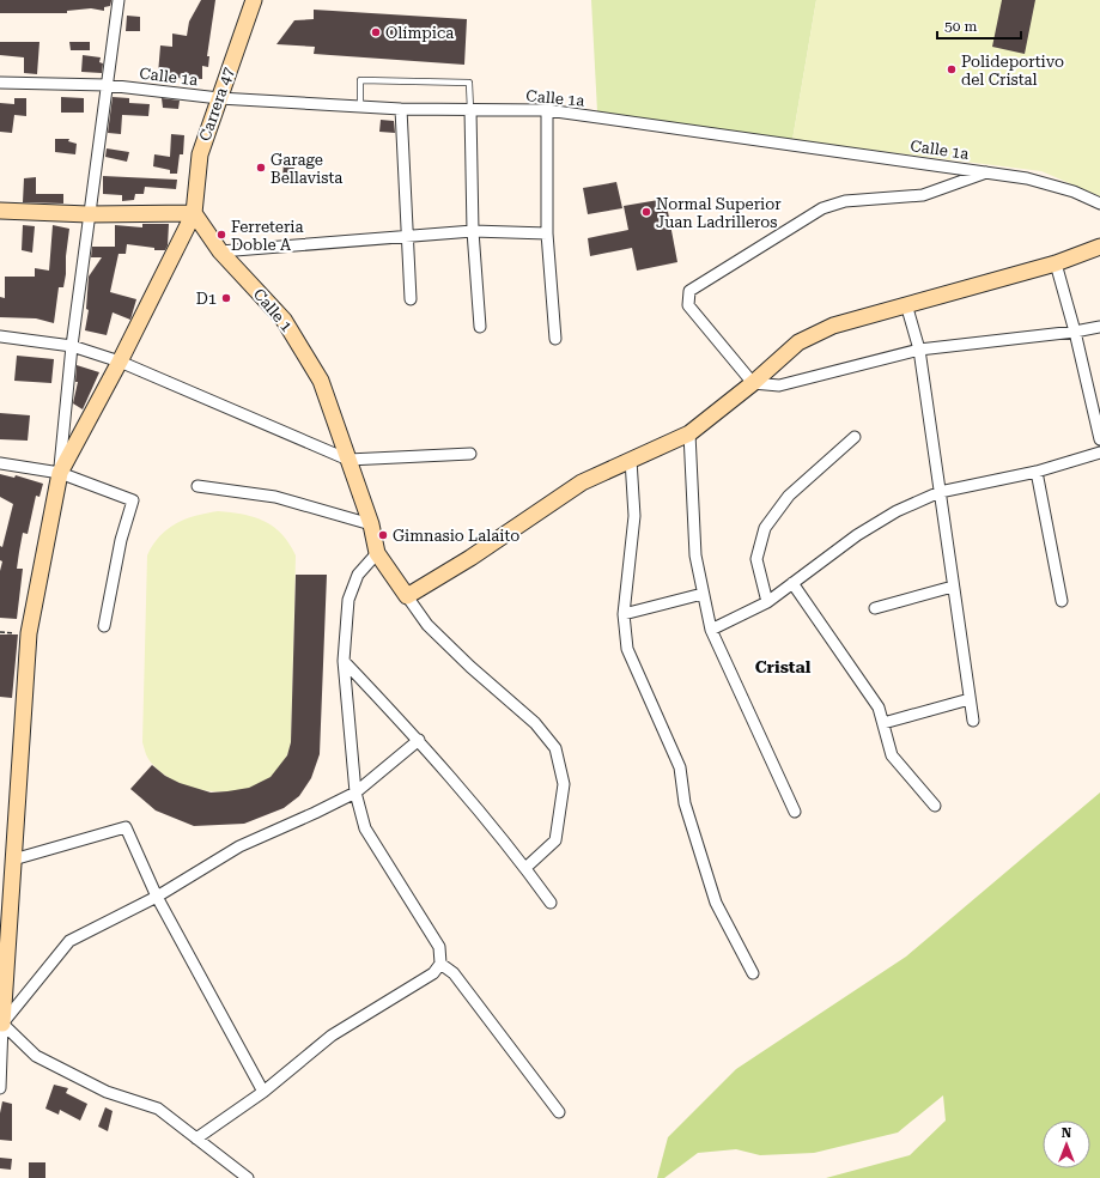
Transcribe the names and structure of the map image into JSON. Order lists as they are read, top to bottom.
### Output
{
  "streets": {
    "main road": ["Carrera 47", "Calle 1"],
    "street": ["Calle 1a"]
  },
  "crossings": [
    ["Calle 1a", "Carrera 47"],
    ["Carrera 47", "Calle 1"]
  ],
  "districts": ["Cristal"],
  "places": [
    "Olímpica",
    "Polideportivo del Cristal",
    "Garage Bellavista",
    "Normal Superior Juan Ladrilleros",
    "Ferreteria Doble A",
    "D1",
    "Gimnasio Lalaito"
  ],
  "scale_bar": "50 m",
  "north": "top"
}
